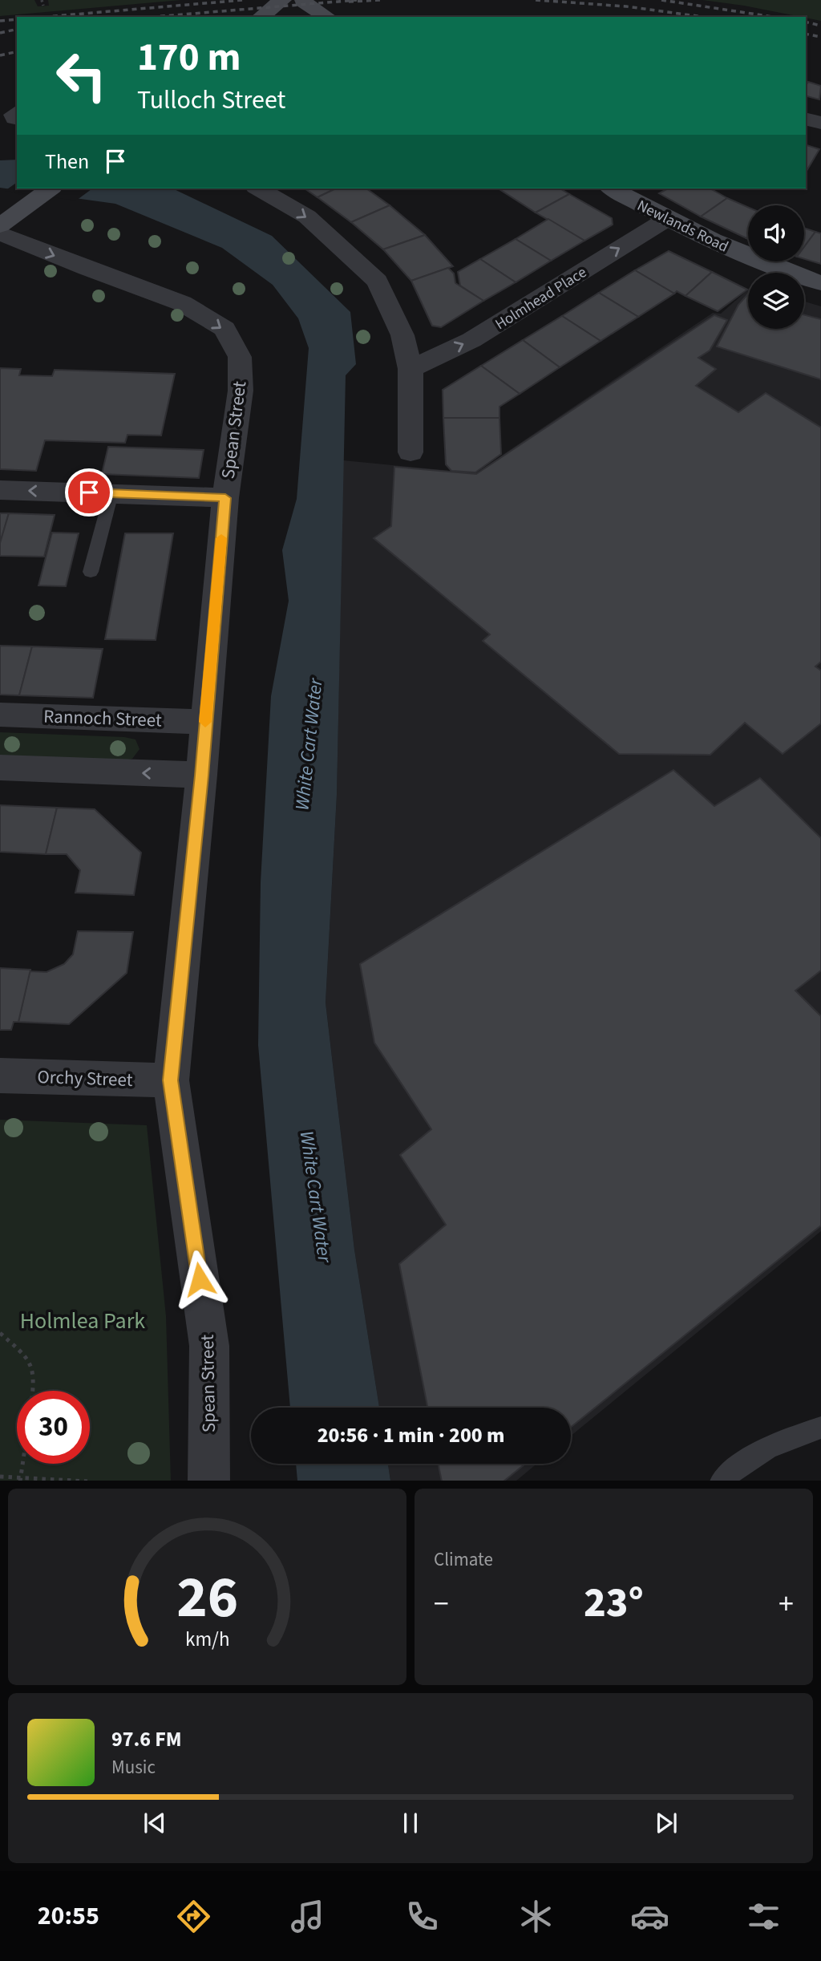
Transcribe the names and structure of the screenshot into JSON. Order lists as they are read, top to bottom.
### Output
{
  "streets": {
    "street": [
      "Newlands Road",
      "Holmhead Place",
      "Spean Street",
      "Rannoch Street",
      "Orchy Street"
    ]
  },
  "crossings": [
    ["Newlands Road", "Holmhead Place"],
    ["Spean Street", "Rannoch Street"],
    ["Spean Street", "Orchy Street"]
  ],
  "one_way": ["Holmhead Place"],
  "water": ["White Cart Water"],
  "parks": ["Holmlea Park"],
  "page": {
    "turn": ["170 m", "Tulloch Street"],
    "then": "Then",
    "limit": "30",
    "trip": "20:56 · 1 min · 200 m",
    "tile": "Climate",
    "heat": ["−", "23°", "+"],
    "song": ["97.6 FM", "Music"],
    "tabs": "20:55",
    "gauge": ["26", "km/h"]
  }
}
